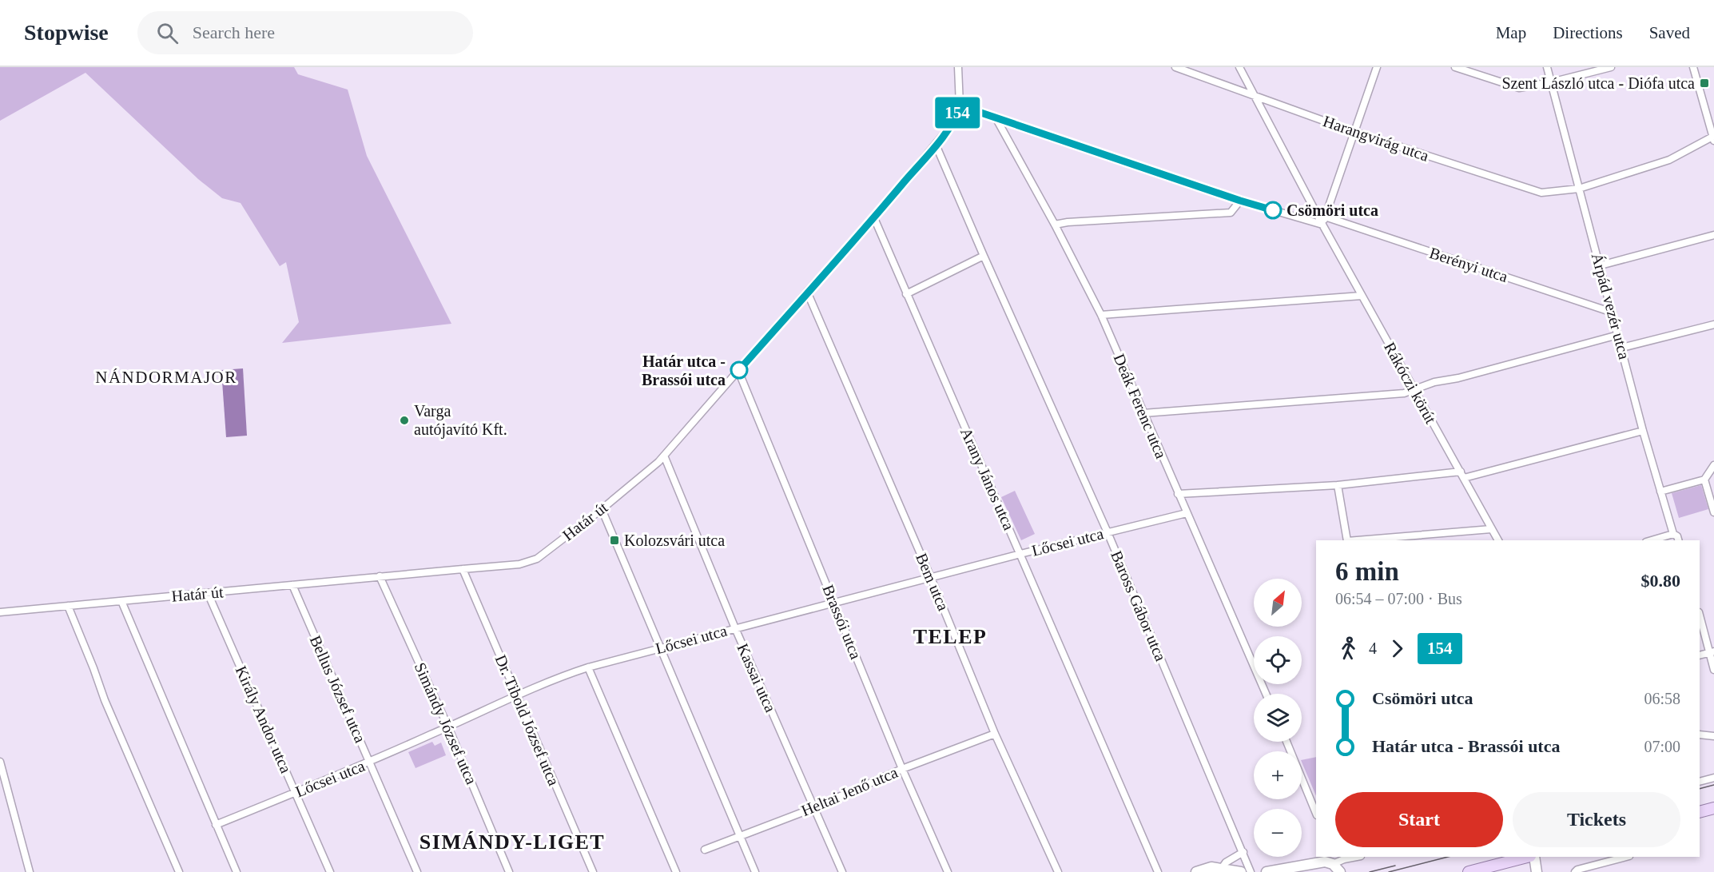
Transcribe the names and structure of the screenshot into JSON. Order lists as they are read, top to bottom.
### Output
{
  "streets": {
    "street": [
      "Harangvirág utca",
      "Berényi utca",
      "Árpád vezér utca",
      "Rákóczi körút",
      "Deák Ferenc utca",
      "Arany János utca",
      "Határ út",
      "Lőcsei utca",
      "Bem utca",
      "Baross Gábor utca",
      "Brassói utca",
      "Kassai utca",
      "Bellus József utca",
      "Király Andor utca",
      "Dr. Tibold József utca",
      "Simándy József utca",
      "Heltai Jenő utca"
    ]
  },
  "crossings": [
    ["Harangvirág utca", "Árpád vezér utca"],
    ["Harangvirág utca", "Rákóczi körút"],
    ["Berényi utca", "Árpád vezér utca"],
    ["Deák Ferenc utca", "Lőcsei utca"],
    ["Arany János utca", "Határ út"],
    ["Arany János utca", "Lőcsei utca"],
    ["Határ út", "Bem utca"],
    ["Határ út", "Baross Gábor utca"],
    ["Határ út", "Brassói utca"],
    ["Határ út", "Kassai utca"],
    ["Határ út", "Bellus József utca"],
    ["Határ út", "Király Andor utca"],
    ["Határ út", "Dr. Tibold József utca"],
    ["Határ út", "Simándy József utca"],
    ["Lőcsei utca", "Bem utca"],
    ["Lőcsei utca", "Baross Gábor utca"],
    ["Lőcsei utca", "Brassói utca"],
    ["Lőcsei utca", "Kassai utca"],
    ["Lőcsei utca", "Bellus József utca"],
    ["Lőcsei utca", "Király Andor utca"],
    ["Lőcsei utca", "Dr. Tibold József utca"],
    ["Lőcsei utca", "Simándy József utca"],
    ["Bem utca", "Heltai Jenő utca"],
    ["Brassói utca", "Heltai Jenő utca"],
    ["Kassai utca", "Heltai Jenő utca"]
  ],
  "districts": ["NÁNDORMAJOR", "TELEP", "SIMÁNDY-LIGET"],
  "places": {
    "transit": ["Szent László utca - Diófa utca", "Kolozsvári utca"],
    "other": ["Csömöri utca", "Határ utca - Brassói utca", "Varga autójavító Kft."]
  },
  "lines": ["bus line 154"],
  "north": "top right",
  "page": {
    "header": "Stopwise",
    "search": "Search here",
    "nav": ["Map", "Directions", "Saved"],
    "on_map": "154",
    "heading": ["6 min", "06:54 – 07:00 · Bus", "$0.80"],
    "map_buttons": ["+", "−"],
    "legs": ["4", "154"],
    "list": [
      {
        "name": "Csömöri utca",
        "value": "06:58"
      },
      {
        "name": "Határ utca - Brassói utca",
        "value": "07:00"
      }
    ],
    "buttons": ["Start", "Tickets"]
  }
}
